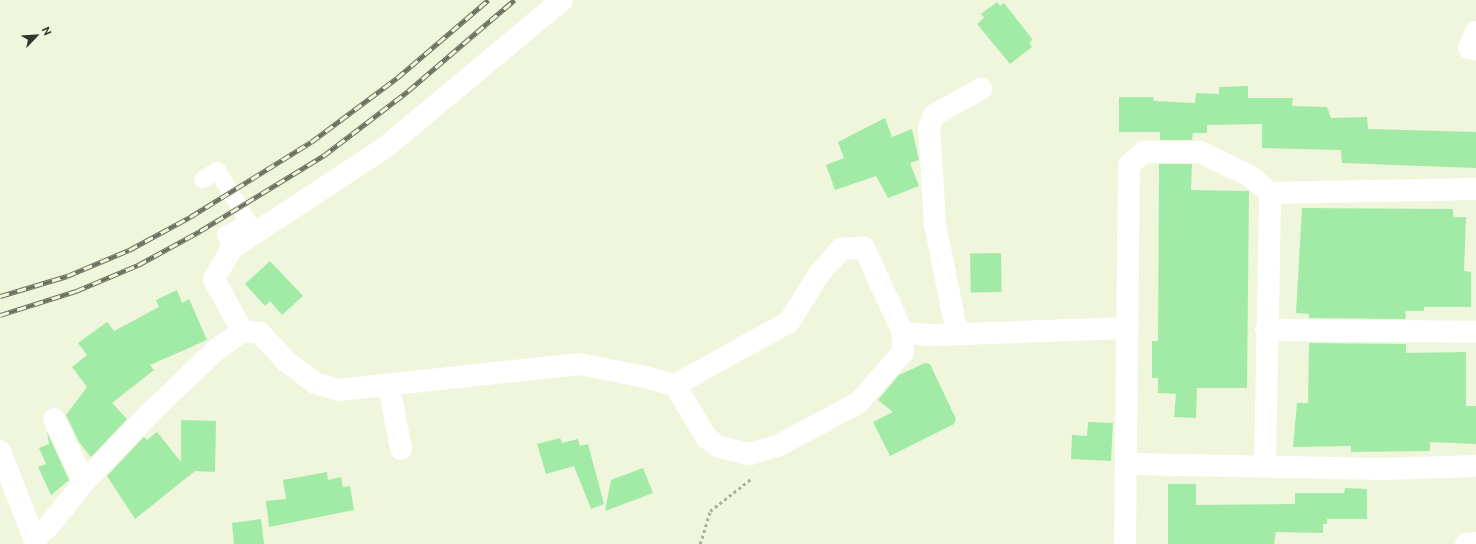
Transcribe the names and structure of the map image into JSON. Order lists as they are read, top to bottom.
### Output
{
  "north": "top right"
}
